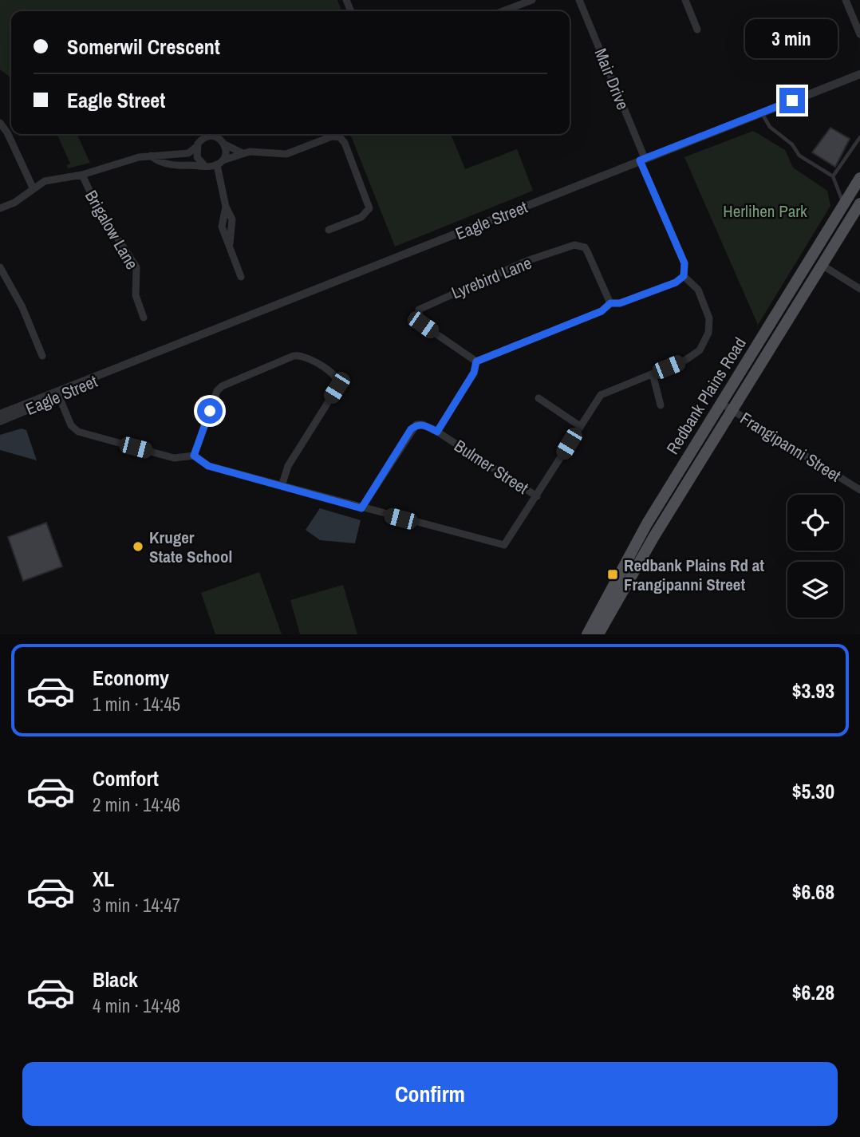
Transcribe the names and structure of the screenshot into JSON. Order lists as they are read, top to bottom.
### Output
{
  "streets": {
    "main road": ["Redbank Plains Road"],
    "street": [
      "Mair Drive",
      "Eagle Street",
      "Brigalow Lane",
      "Lyrebird Lane",
      "Frangipanni Street",
      "Bulmer Street"
    ]
  },
  "crossings": [
    ["Mair Drive", "Eagle Street"],
    ["Redbank Plains Road", "Frangipanni Street"]
  ],
  "parks": ["Herlihen Park"],
  "places": {
    "other": ["Kruger State School"],
    "transit": ["Redbank Plains Rd at Frangipanni Street"]
  },
  "page": {
    "banner": ["Somerwil Crescent", "Eagle Street"],
    "bubble": "3 min",
    "list": [
      {
        "name": "Economy",
        "note": "1 min · 14:45",
        "value": "$3.93"
      },
      {
        "name": "Comfort",
        "note": "2 min · 14:46",
        "value": "$5.30"
      },
      {
        "name": "XL",
        "note": "3 min · 14:47",
        "value": "$6.68"
      },
      {
        "name": "Black",
        "note": "4 min · 14:48",
        "value": "$6.28"
      }
    ],
    "buttons": "Confirm"
  }
}
